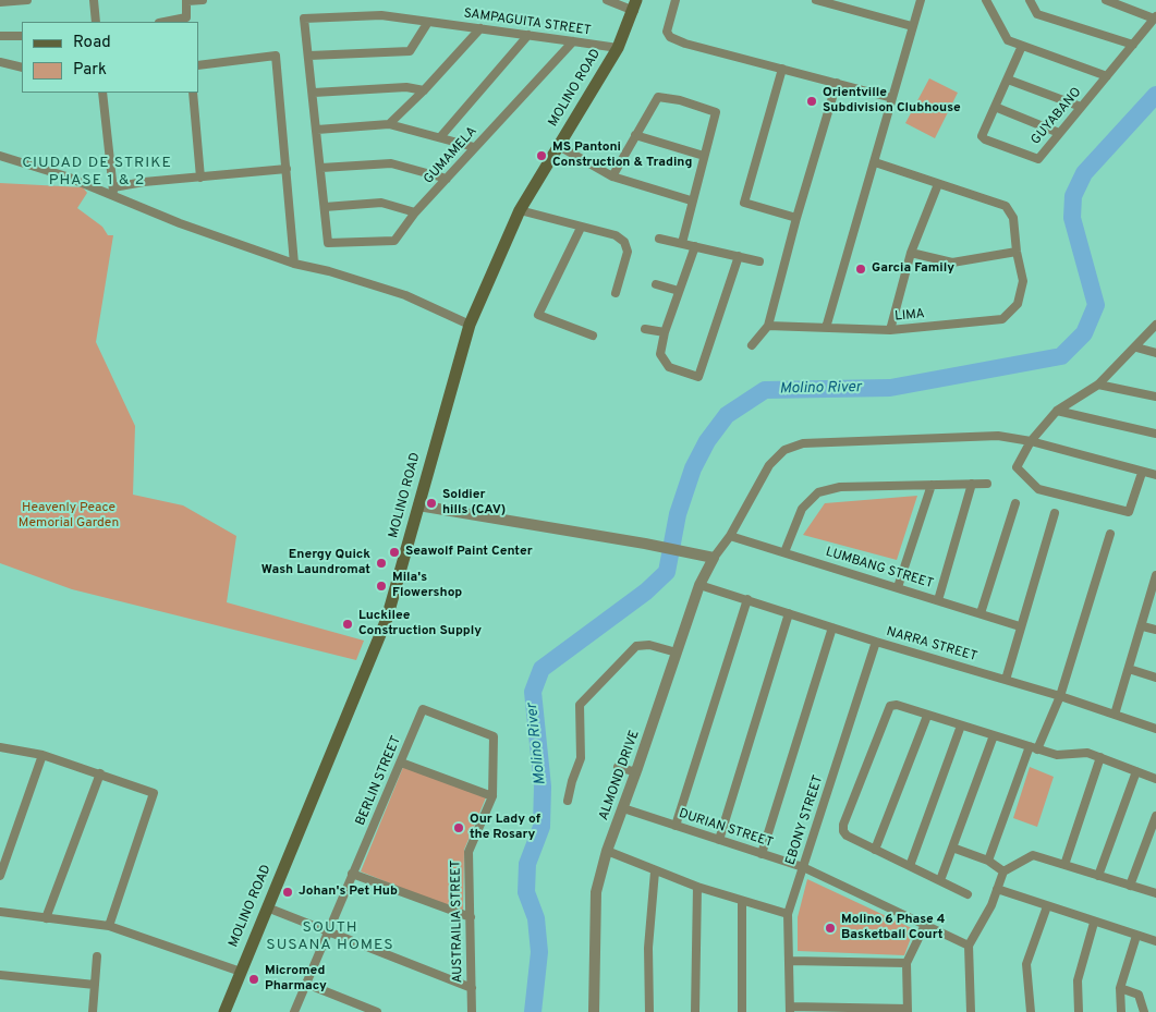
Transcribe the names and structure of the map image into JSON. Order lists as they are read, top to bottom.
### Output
{
  "streets": {
    "main road": ["MOLINO ROAD"],
    "street": [
      "SAMPAGUITA STREET",
      "GUYABANO",
      "GUMAMELA",
      "LIMA",
      "LUMBANG STREET",
      "NARRA STREET",
      "ALMOND DRIVE",
      "BERLIN STREET",
      "EBONY STREET",
      "DURIAN STREET",
      "AUSTRAILIA STREET"
    ]
  },
  "crossings": [
    ["SAMPAGUITA STREET", "MOLINO ROAD"],
    ["SAMPAGUITA STREET", "GUMAMELA"],
    ["NARRA STREET", "ALMOND DRIVE"],
    ["NARRA STREET", "EBONY STREET"],
    ["ALMOND DRIVE", "DURIAN STREET"],
    ["BERLIN STREET", "AUSTRAILIA STREET"],
    ["EBONY STREET", "DURIAN STREET"]
  ],
  "districts": ["CIUDAD DE STRIKE PHASE 1 & 2", "SOUTH SUSANA HOMES"],
  "water": ["Molino River"],
  "parks": ["Heavenly Peace Memorial Garden"],
  "places": [
    "Orientville Subdivision Clubhouse",
    "MS Pantoni Construction & Trading",
    "Garcia Family",
    "Soldier hills (CAV)",
    "Seawolf Paint Center",
    "Energy Quick Wash Laundromat",
    "Mila's Flowershop",
    "Luckilee Construction Supply",
    "Our Lady of the Rosary",
    "Johan's Pet Hub",
    "Molino 6 Phase 4 Basketball Court",
    "Micromed Pharmacy"
  ],
  "legend": ["Road", "Park"]
}
